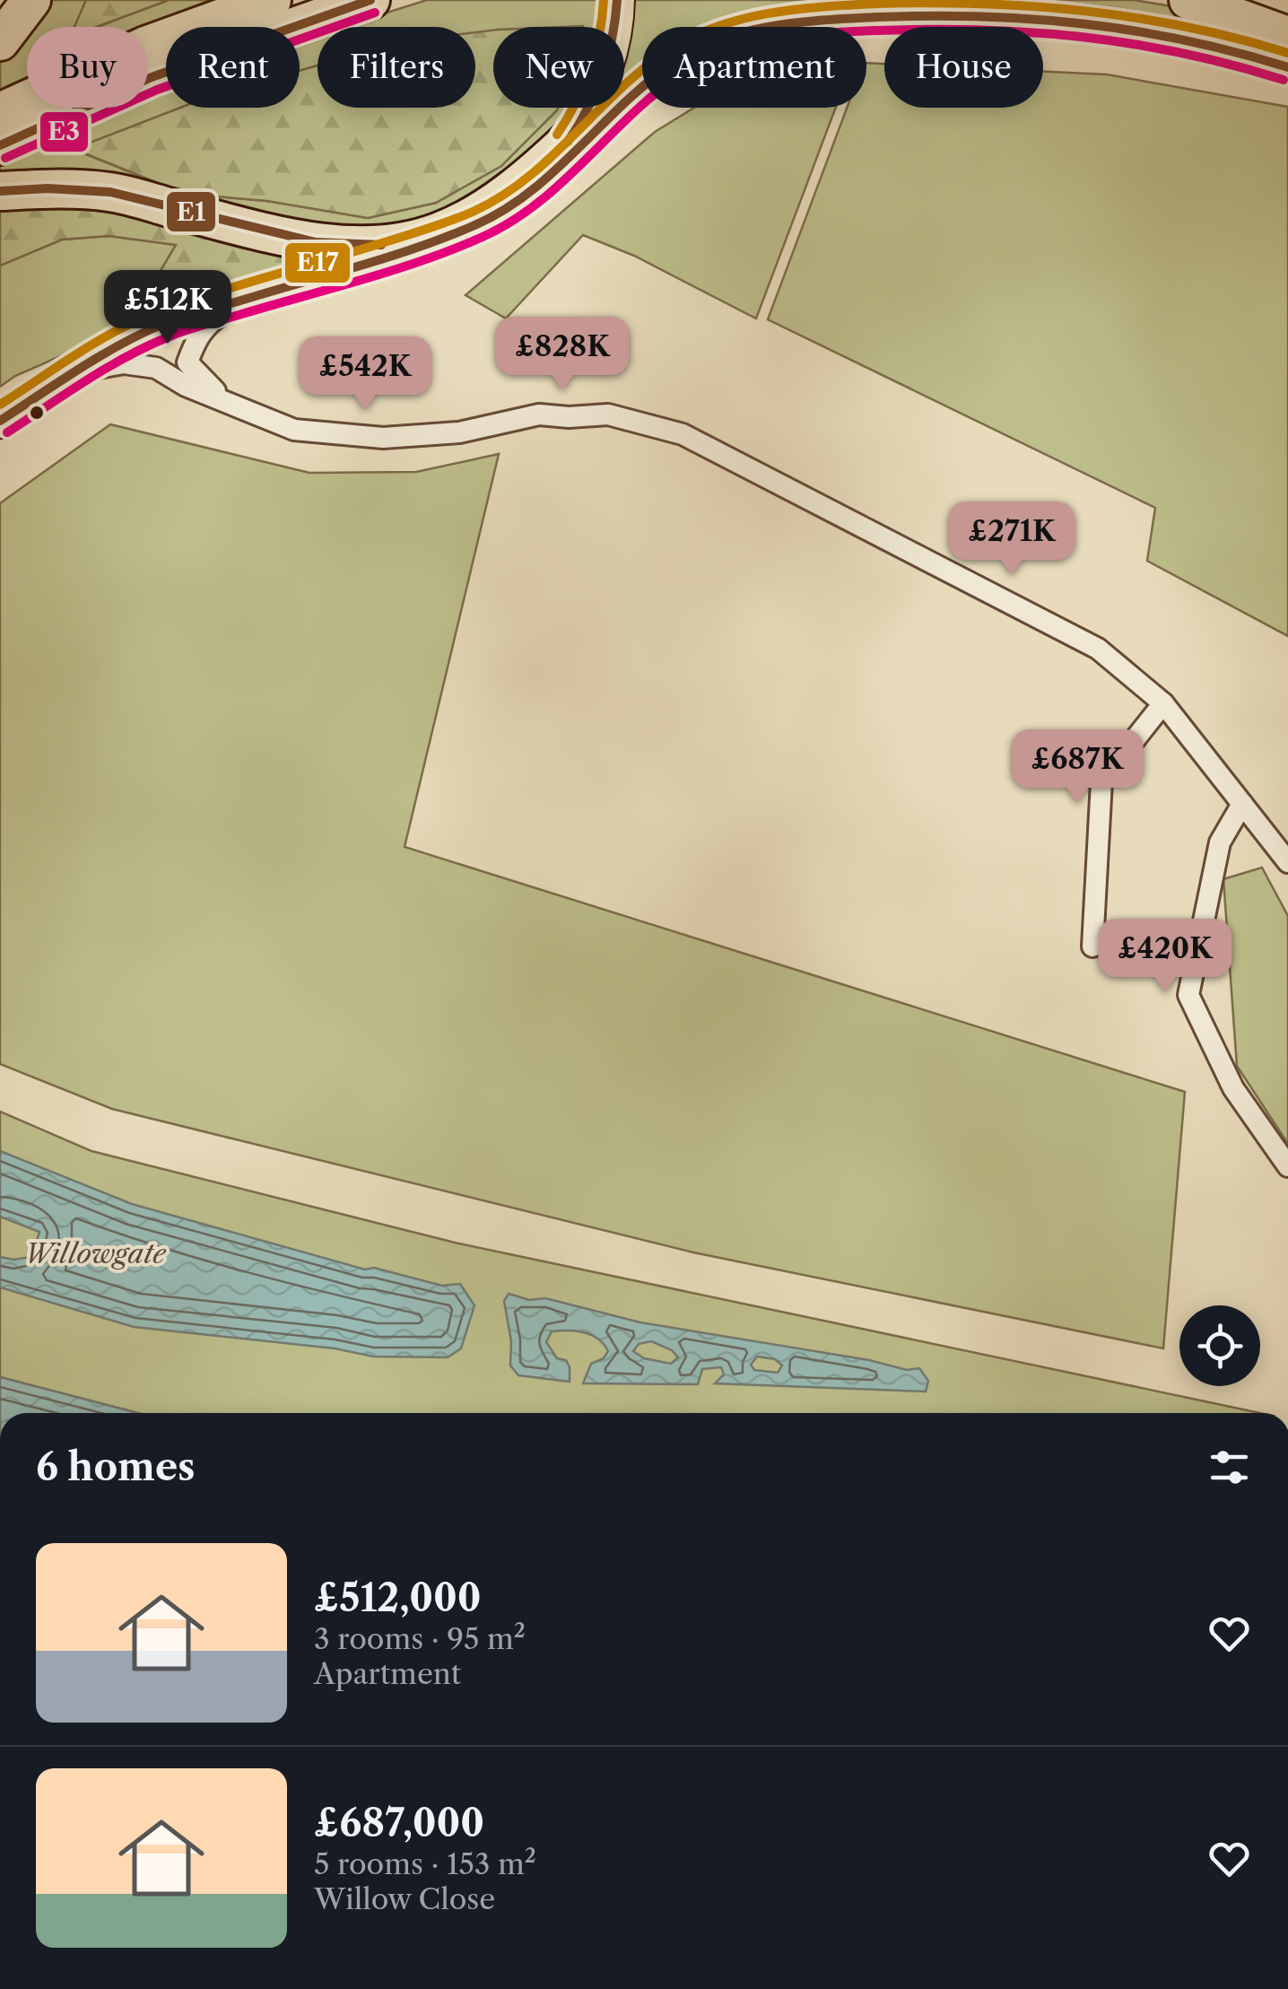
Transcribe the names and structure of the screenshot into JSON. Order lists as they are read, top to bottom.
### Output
{
  "water": ["Willowgate"],
  "lines": ["transit line E1", "transit line E17", "transit line E3"],
  "page": {
    "chip": [
      "Buy",
      "Rent",
      "Filters",
      "New",
      "Apartment",
      "House"
    ],
    "price": [
      "£512K",
      "£828K",
      "£542K",
      "£271K",
      "£687K",
      "£420K"
    ],
    "heading": "6 homes",
    "list": [
      {
        "name": "£512,000",
        "note": "3 rooms · 95 m² · Apartment"
      },
      {
        "name": "£687,000",
        "note": "5 rooms · 153 m² · Willow Close"
      }
    ]
  }
}
